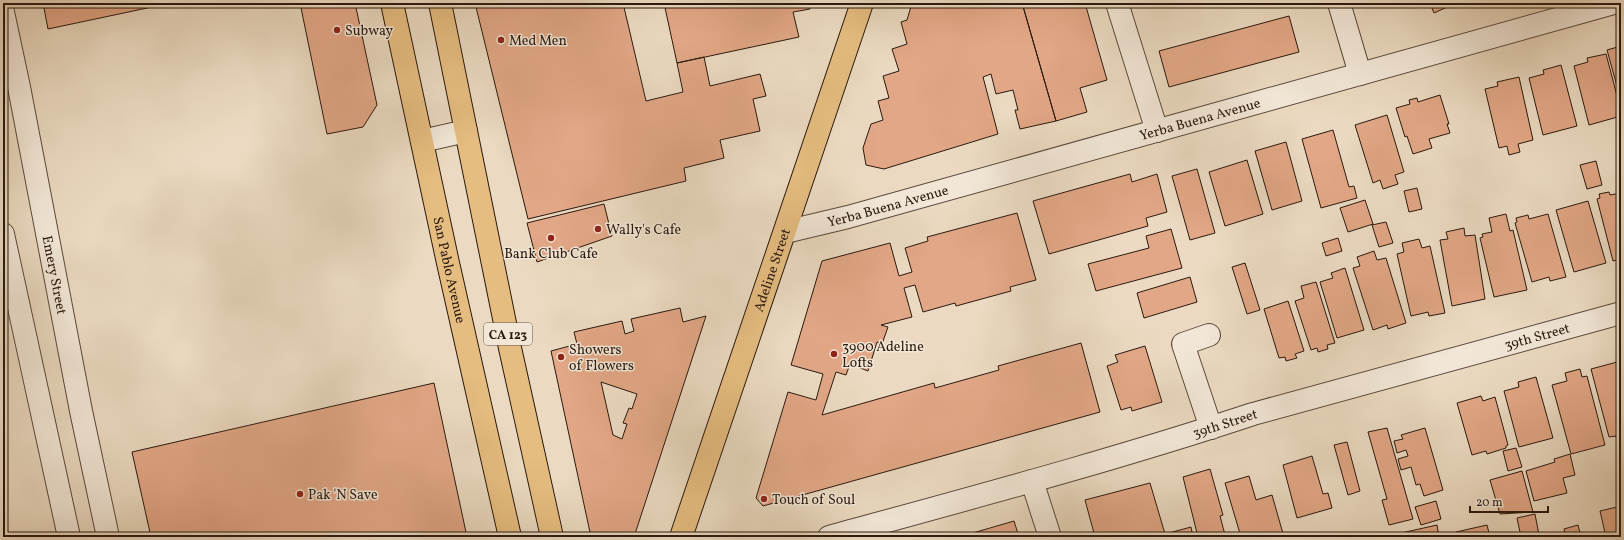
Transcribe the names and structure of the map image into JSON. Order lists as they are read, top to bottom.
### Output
{
  "streets": {
    "main road": ["San Pablo Avenue", "Adeline Street", "CA 123"],
    "street": ["Yerba Buena Avenue", "Emery Street", "39th Street"]
  },
  "crossings": [
    ["Yerba Buena Avenue", "Adeline Street"]
  ],
  "places": [
    "Subway",
    "Med Men",
    "Wally's Cafe",
    "Bank Club Cafe",
    "3900 Adeline Lofts",
    "Showers of Flowers",
    "Pak 'N Save",
    "Touch of Soul"
  ],
  "scale_bar": "20 m"
}
